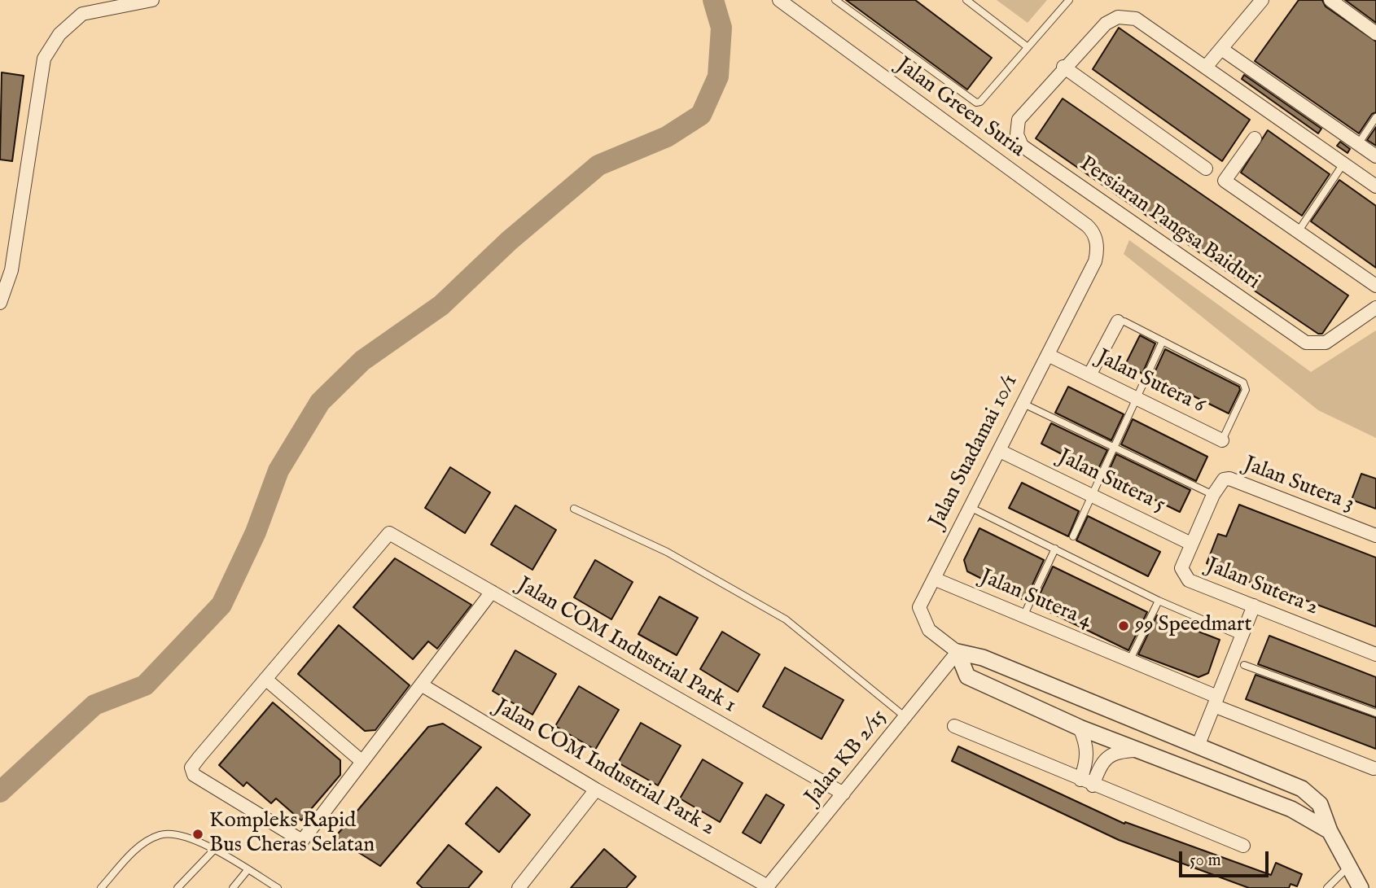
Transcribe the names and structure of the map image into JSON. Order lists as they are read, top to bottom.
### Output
{
  "streets": {
    "street": [
      "Jalan Green Suria",
      "Persiaran Pangsa Baiduri",
      "Jalan Sutera 6",
      "Jalan Suadamai 10/1",
      "Jalan Sutera 5",
      "Jalan Sutera 3",
      "Jalan Sutera 2",
      "Jalan Sutera 4",
      "Jalan COM Industrial Park 1",
      "Jalan KB 2/15",
      "Jalan COM Industrial Park 2"
    ]
  },
  "crossings": [
    ["Jalan Green Suria", "Jalan Suadamai 10/1"],
    ["Jalan Sutera 6", "Jalan Suadamai 10/1"],
    ["Jalan Suadamai 10/1", "Jalan Sutera 5"],
    ["Jalan Suadamai 10/1", "Jalan Sutera 4"],
    ["Jalan Suadamai 10/1", "Jalan KB 2/15"],
    ["Jalan Sutera 5", "Jalan Sutera 2"],
    ["Jalan Sutera 3", "Jalan Sutera 2"],
    ["Jalan COM Industrial Park 1", "Jalan KB 2/15"],
    ["Jalan KB 2/15", "Jalan COM Industrial Park 2"]
  ],
  "places": ["99 Speedmart", "Kompleks Rapid Bus Cheras Selatan"],
  "scale_bar": "50 m"
}
